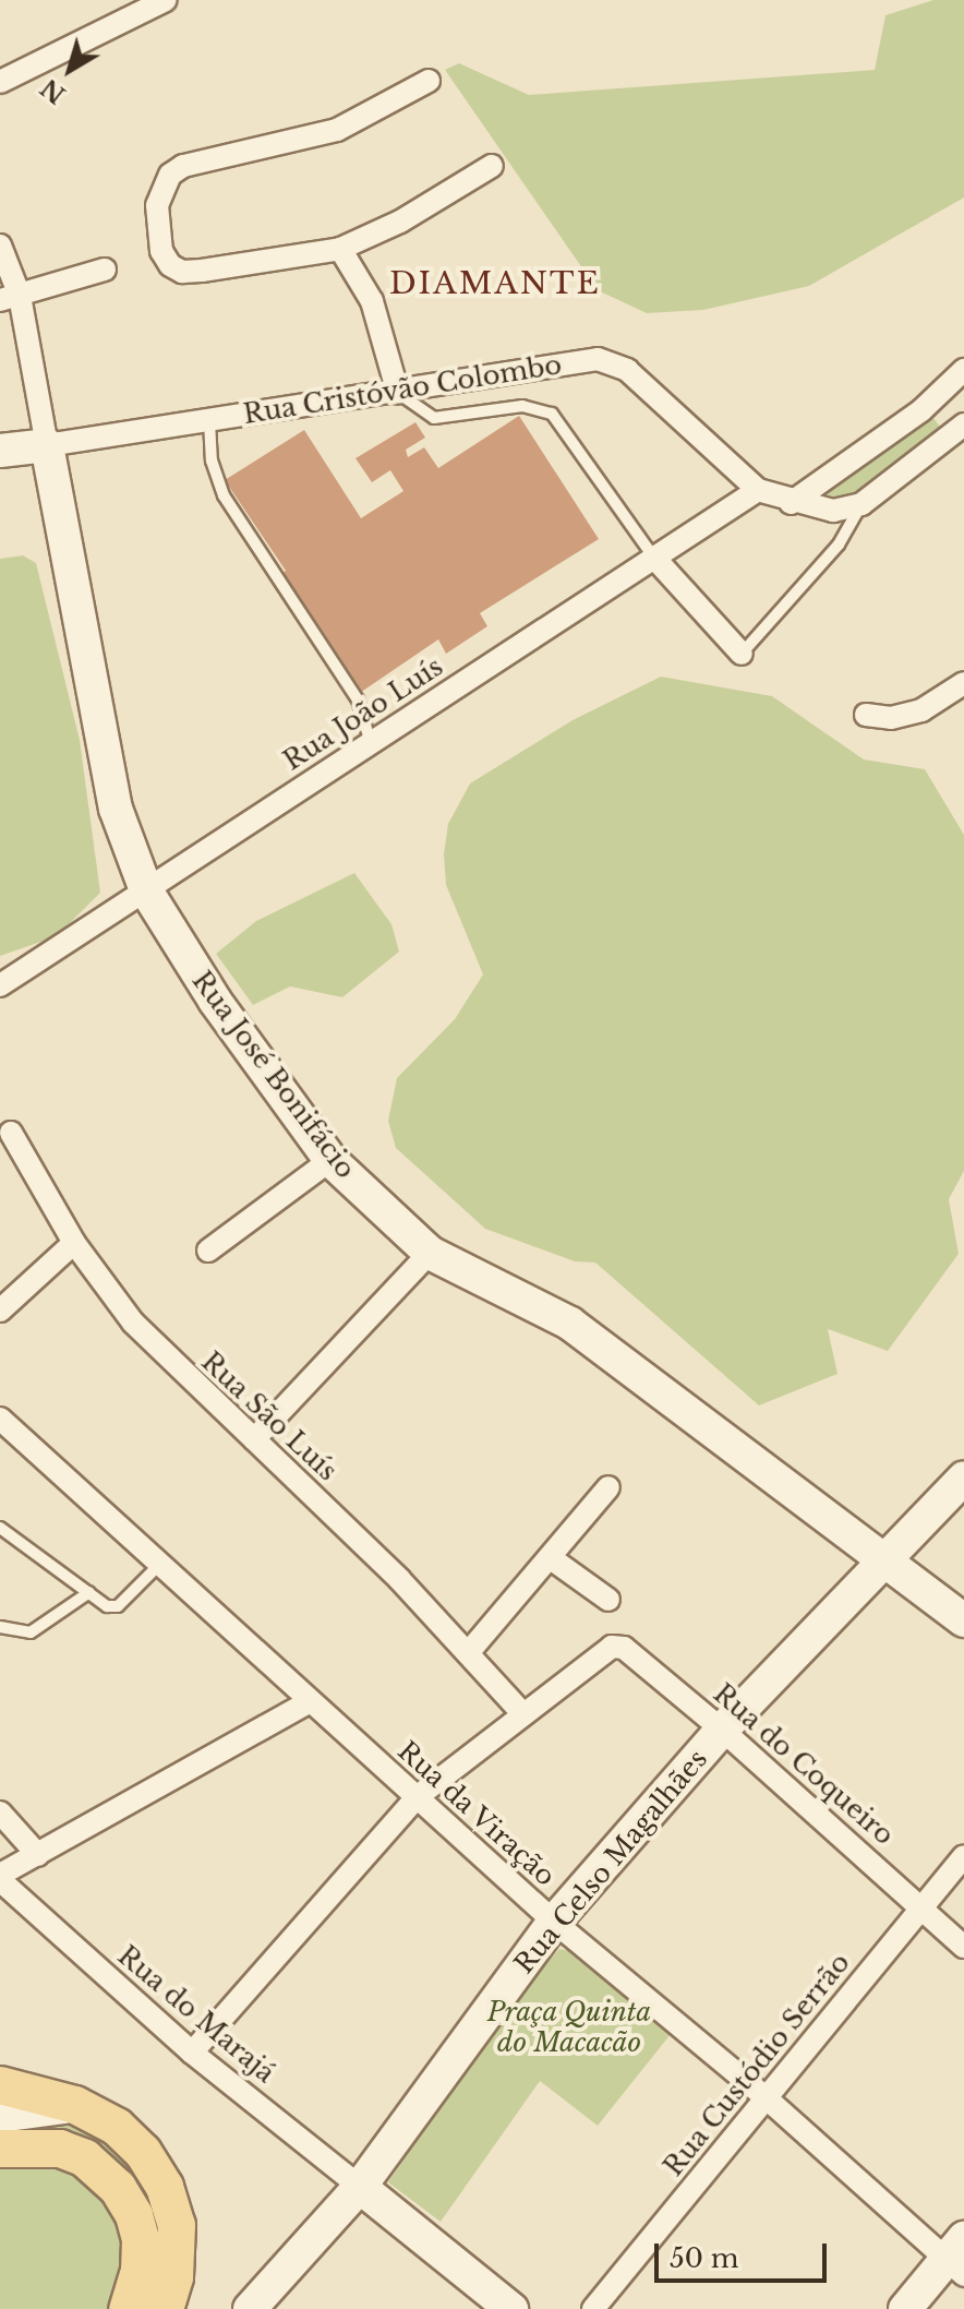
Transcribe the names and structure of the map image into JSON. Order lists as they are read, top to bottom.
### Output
{
  "streets": {
    "street": [
      "Rua Cristóvão Colombo",
      "Rua João Luís",
      "Rua José Bonifácio",
      "Rua São Luís",
      "Rua do Coqueiro",
      "Rua da Viração",
      "Rua Celso Magalhães",
      "Rua do Marajá",
      "Rua Custódio Serrão"
    ]
  },
  "crossings": [
    ["Rua Cristóvão Colombo", "Rua João Luís"],
    ["Rua Cristóvão Colombo", "Rua José Bonifácio"],
    ["Rua João Luís", "Rua José Bonifácio"],
    ["Rua José Bonifácio", "Rua Celso Magalhães"],
    ["Rua São Luís", "Rua do Coqueiro"],
    ["Rua do Coqueiro", "Rua Celso Magalhães"],
    ["Rua do Coqueiro", "Rua Custódio Serrão"],
    ["Rua da Viração", "Rua Celso Magalhães"],
    ["Rua da Viração", "Rua Custódio Serrão"],
    ["Rua Celso Magalhães", "Rua do Marajá"]
  ],
  "districts": ["DIAMANTE"],
  "parks": ["Praça Quinta do Macacão"],
  "scale_bar": "50 m",
  "north": "bottom left"
}
